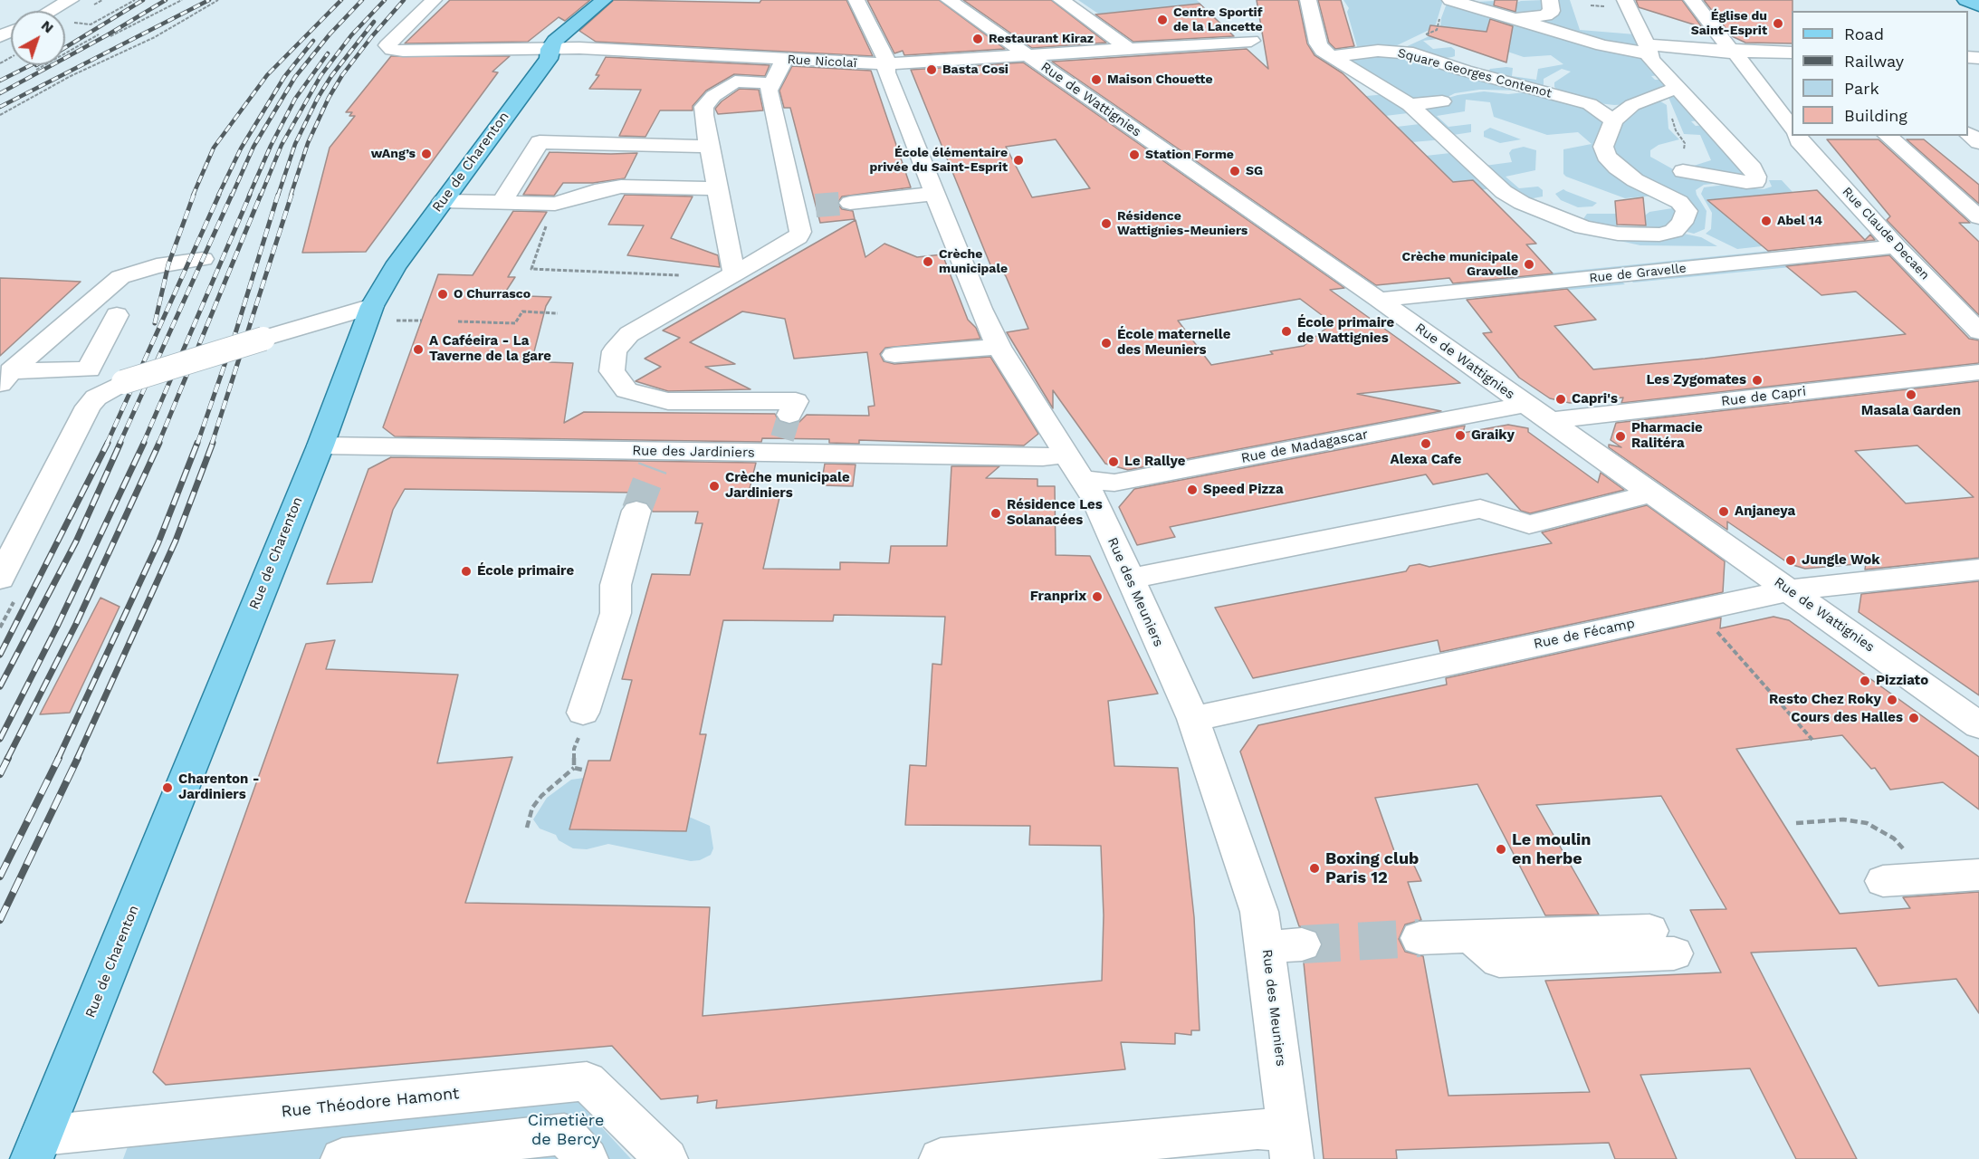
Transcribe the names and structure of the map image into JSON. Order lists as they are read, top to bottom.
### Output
{
  "streets": {
    "main road": ["Rue de Charenton"],
    "street": [
      "Rue Nicolaï",
      "Square Georges Contenot",
      "Rue de Wattignies",
      "Rue Claude Decaen",
      "Rue de Gravelle",
      "Rue de Capri",
      "Rue de Madagascar",
      "Rue des Jardiniers",
      "Rue des Meuniers",
      "Rue de Fécamp",
      "Rue Théodore Hamont"
    ]
  },
  "crossings": [
    ["Rue Nicolaï", "Rue de Wattignies"],
    ["Rue Nicolaï", "Rue de Charenton"],
    ["Rue Nicolaï", "Rue des Meuniers"],
    ["Rue de Wattignies", "Rue de Gravelle"],
    ["Rue de Wattignies", "Rue de Capri"],
    ["Rue de Wattignies", "Rue de Madagascar"],
    ["Rue de Wattignies", "Rue de Fécamp"],
    ["Rue de Charenton", "Rue des Jardiniers"],
    ["Rue de Charenton", "Rue Théodore Hamont"],
    ["Rue Claude Decaen", "Rue de Gravelle"],
    ["Rue de Capri", "Rue de Madagascar"],
    ["Rue de Madagascar", "Rue des Jardiniers"],
    ["Rue de Madagascar", "Rue des Meuniers"],
    ["Rue des Jardiniers", "Rue des Meuniers"],
    ["Rue des Meuniers", "Rue de Fécamp"]
  ],
  "parks": ["Cimetière de Bercy"],
  "places": [
    "Centre Sportif de la Lancette",
    "Église du Saint-Esprit",
    "Restaurant Kiraz",
    "Basta Cosi",
    "Maison Chouette",
    "wAng’s",
    "Station Forme",
    "École élémentaire privée du Saint-Esprit",
    "SG",
    "Abel 14",
    "Résidence Wattignies-Meuniers",
    "Crèche municipale",
    "Crèche municipale Gravelle",
    "O Churrasco",
    "École primaire de Wattignies",
    "École maternelle des Meuniers",
    "A Caféeira - La Taverne de la gare",
    "Les Zygomates",
    "Masala Garden",
    "Capri's",
    "Graiky",
    "Pharmacie Ralitéra",
    "Alexa Cafe",
    "Le Rallye",
    "Crèche municipale Jardiniers",
    "Speed Pizza",
    "Anjaneya",
    "Résidence Les Solanacées",
    "Jungle Wok",
    "École primaire",
    "Franprix",
    "Pizziato",
    "Resto Chez Roky",
    "Cours des Halles",
    "Charenton - Jardiniers",
    "Le moulin en herbe",
    "Boxing club Paris 12"
  ],
  "legend": [
    "Road",
    "Railway",
    "Park",
    "Building"
  ],
  "north": "top right"
}
